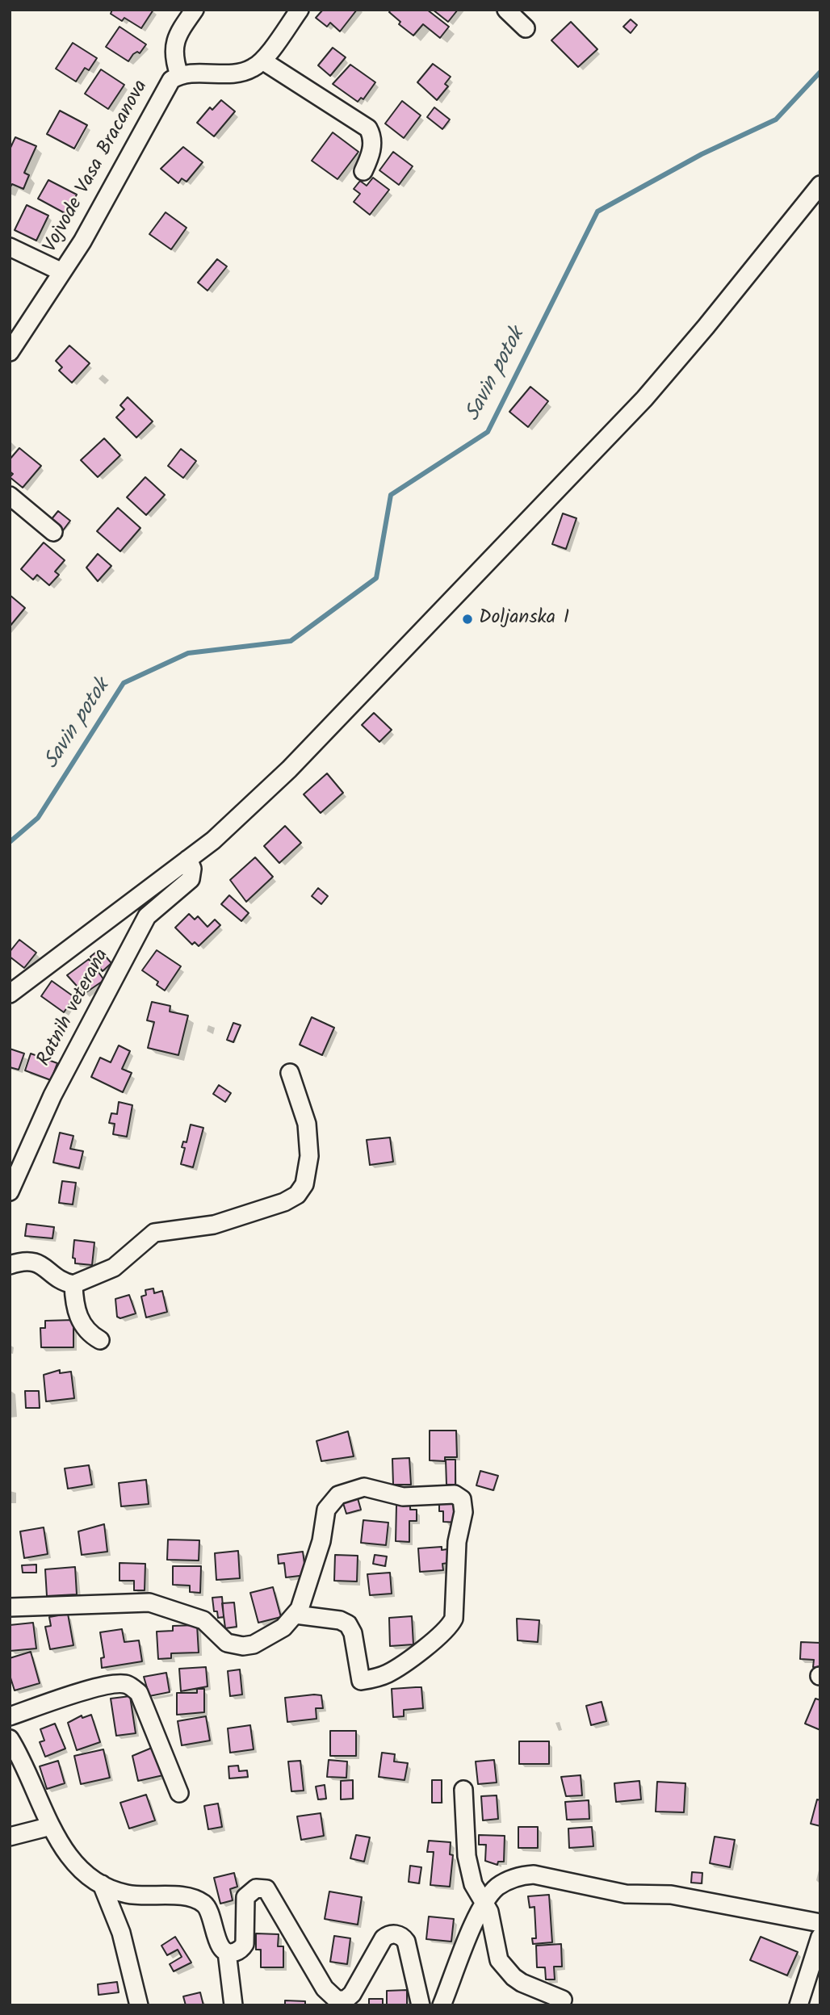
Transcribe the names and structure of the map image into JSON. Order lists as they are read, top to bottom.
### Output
{
  "streets": {
    "street": ["Vojvode Vasa Bracanova", "Ratnih veterana"]
  },
  "water": ["Savin potok"],
  "places": ["Doljanska I"]
}
